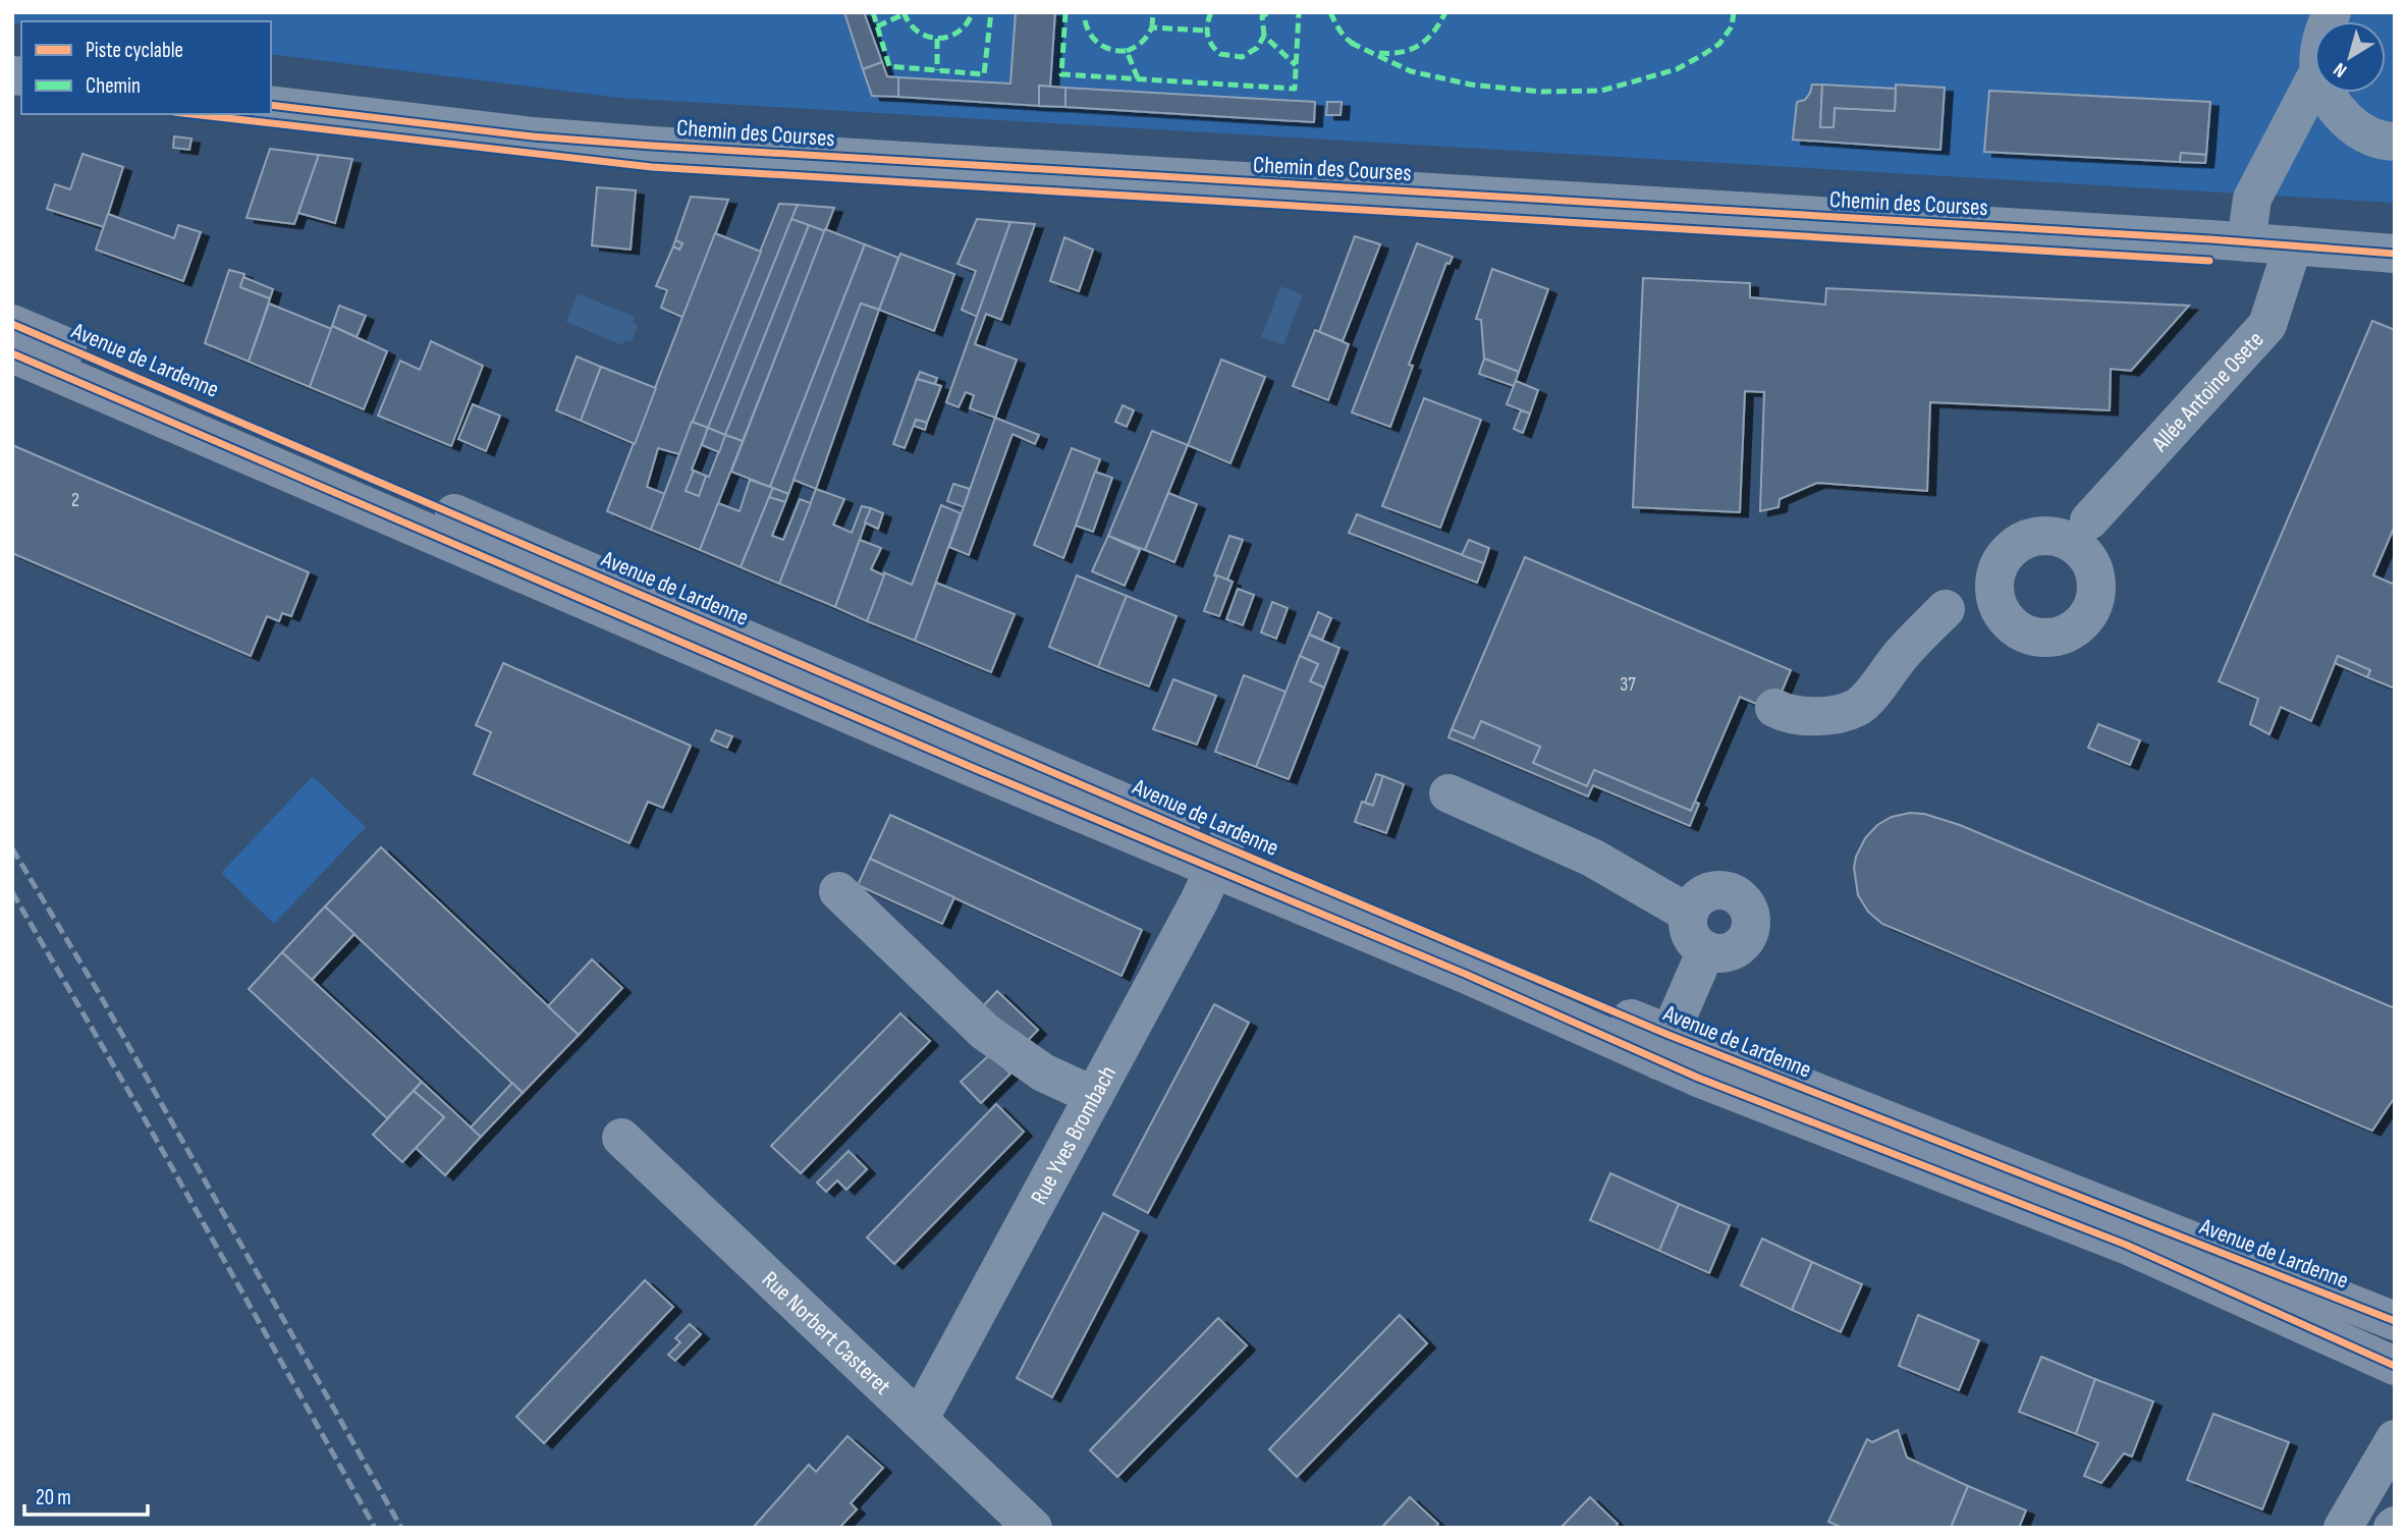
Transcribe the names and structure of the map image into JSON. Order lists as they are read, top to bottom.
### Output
{
  "streets": {
    "main road": ["Avenue de Lardenne"],
    "street": [
      "Chemin des Courses",
      "Allée Antoine Osete",
      "Rue Yves Brombach",
      "Rue Norbert Casteret"
    ]
  },
  "crossings": [
    ["Chemin des Courses", "Allée Antoine Osete"],
    ["Avenue de Lardenne", "Rue Yves Brombach"],
    ["Rue Yves Brombach", "Rue Norbert Casteret"]
  ],
  "house_numbers": ["2", "37"],
  "legend": ["Piste cyclable", "Chemin"],
  "scale_bar": "20 m",
  "north": "bottom left"
}
